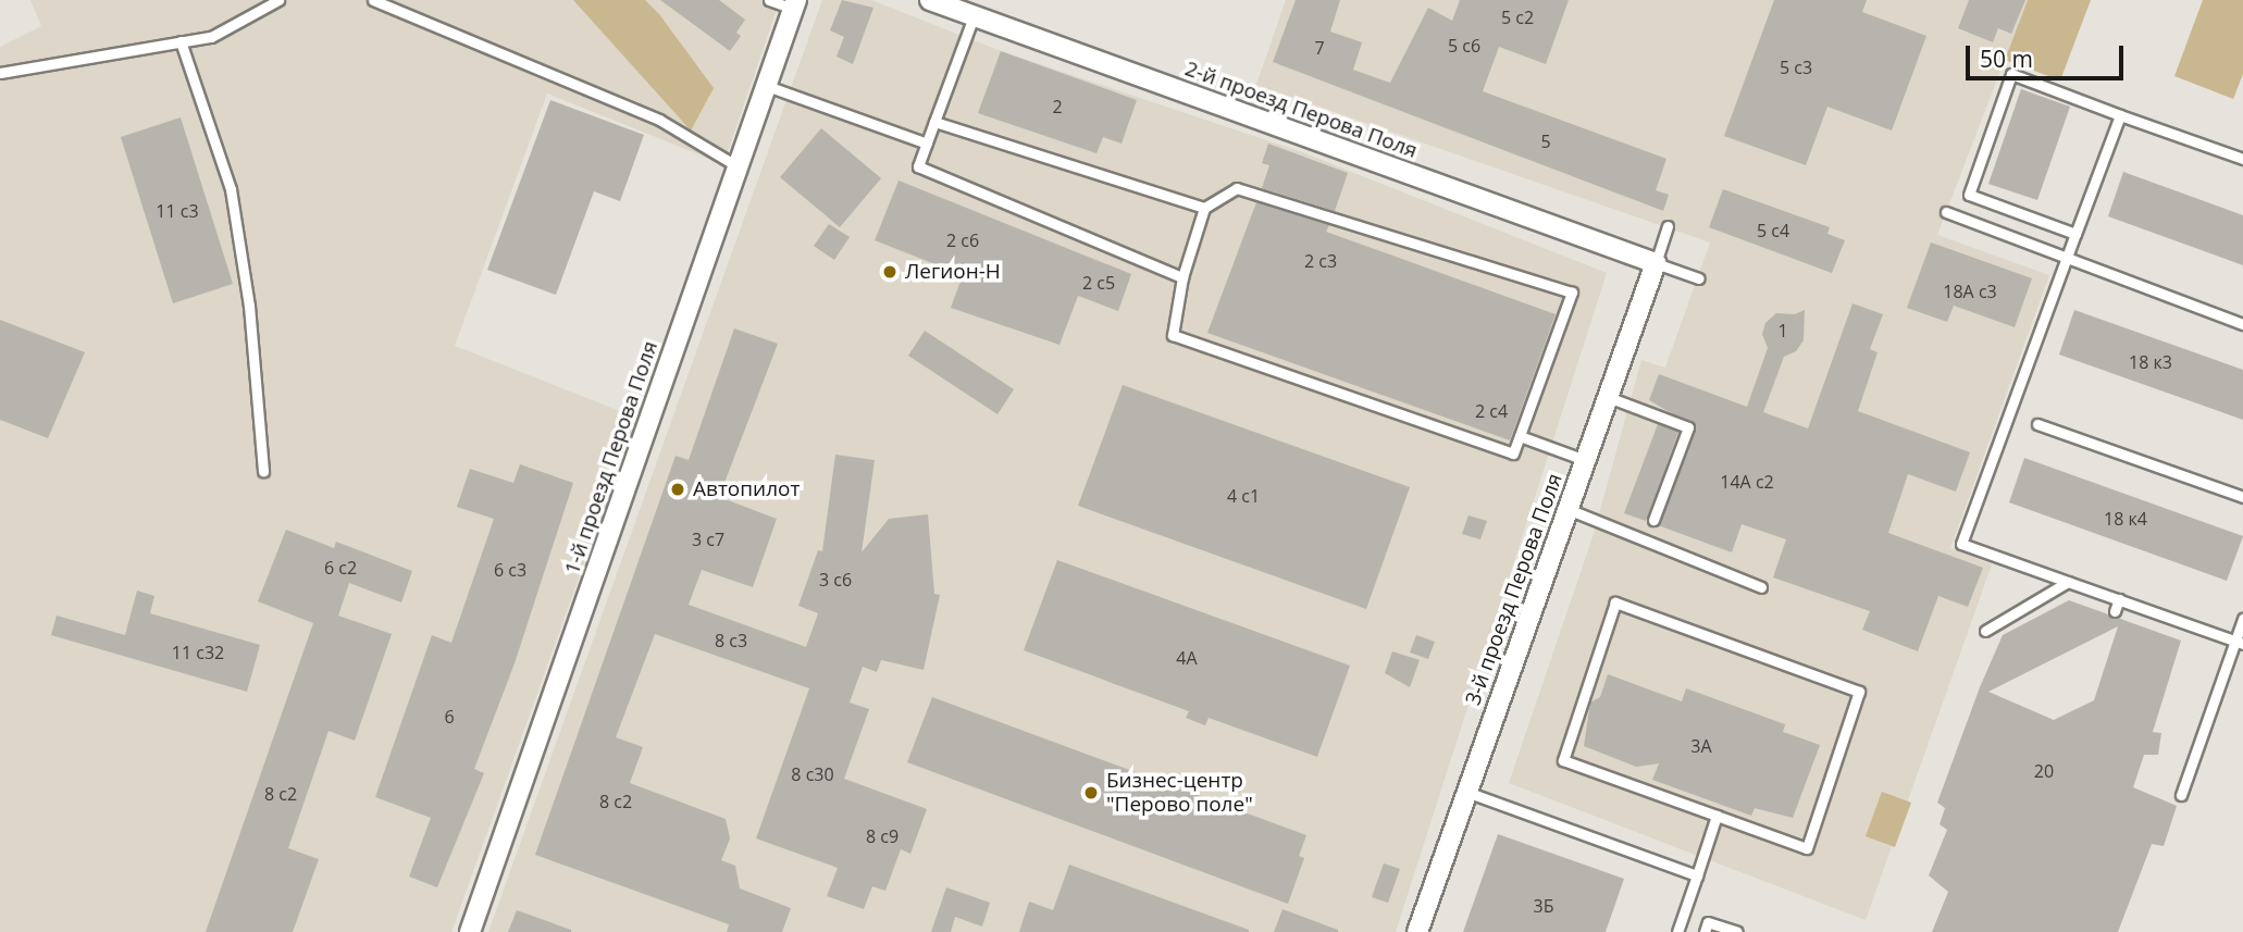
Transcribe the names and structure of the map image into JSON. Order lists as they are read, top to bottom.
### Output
{
  "streets": {
    "street": ["2-й проезд Перова Поля", "1-й проезд Перова Поля", "3-й проезд Перова Поля"]
  },
  "crossings": [
    ["2-й проезд Перова Поля", "3-й проезд Перова Поля"]
  ],
  "places": ["Легион-Н", "Автопилот", "Бизнес-центр \"Перово поле\""],
  "house_numbers": [
    "5 с2",
    "5 с6",
    "7",
    "5 с3",
    "2",
    "5",
    "11 с3",
    "5 с4",
    "2 с6",
    "2 с3",
    "2 с5",
    "18А с3",
    "1",
    "18 к3",
    "2 с4",
    "14А с2",
    "4 с1",
    "18 к4",
    "3 с7",
    "6 с2",
    "6 с3",
    "3 с6",
    "8 с3",
    "11 с32",
    "4А",
    "6",
    "3А",
    "20",
    "8 с30",
    "8 с2",
    "8 с2",
    "8 с9",
    "3Б"
  ],
  "scale_bar": "50 m"
}
